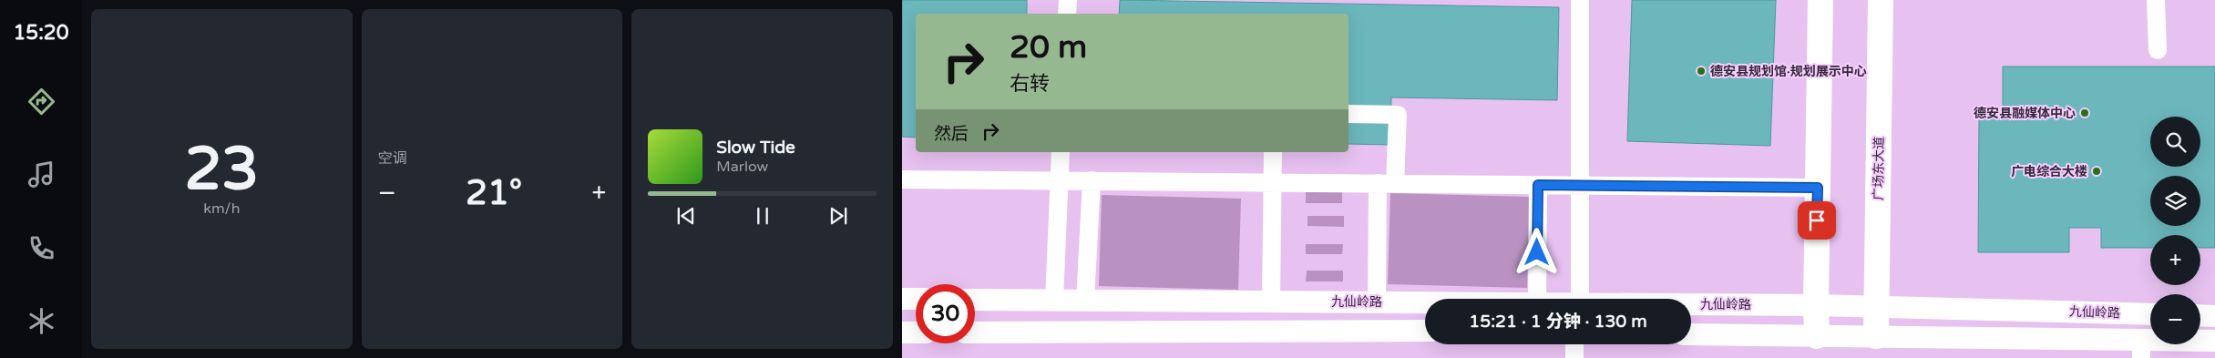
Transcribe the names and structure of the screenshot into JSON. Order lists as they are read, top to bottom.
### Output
{
  "streets": {
    "main road": ["广场东大道"],
    "street": ["九仙岭路"]
  },
  "crossings": [
    ["广场东大道", "九仙岭路"]
  ],
  "places": ["德安县规划馆·规划展示中心", "德安县融媒体中心", "广电综合大楼"],
  "page": {
    "tabs": "15:20",
    "tile": [
      ["23", "km/h"],
      "空调"
    ],
    "turn": ["20 m", "右转"],
    "then": "然后",
    "map_buttons": ["+", "−"],
    "song": ["Slow Tide", "Marlow"],
    "heat": ["−", "21°", "+"],
    "limit": "30",
    "trip": "15:21 · 1 分钟 · 130 m"
  }
}
